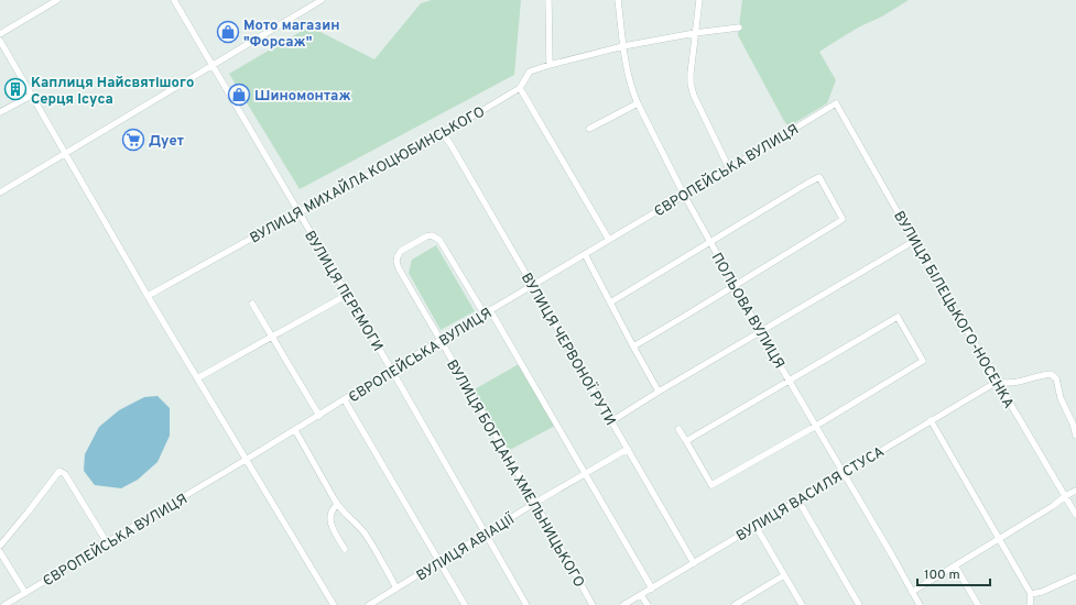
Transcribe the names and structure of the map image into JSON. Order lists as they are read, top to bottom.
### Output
{
  "streets": {
    "street": [
      "ЄВРОПЕЙСЬКА ВУЛИЦЯ",
      "ВУЛИЦЯ МИХАЙЛА КОЦЮБИНСЬКОГО",
      "ВУЛИЦЯ ПЕРЕМОГИ",
      "ВУЛИЦЯ БІЛЕЦЬКОГО-НОСЕНКА",
      "ПОЛЬОВА ВУЛИЦЯ",
      "ВУЛИЦЯ ЧЕРВОНОЇ РУТИ",
      "ВУЛИЦЯ БОГДАНА ХМЕЛЬНИЦЬКОГО",
      "ВУЛИЦЯ ВАСИЛЯ СТУСА",
      "ВУЛИЦЯ АВІАЦІЇ"
    ]
  },
  "crossings": [
    ["ЄВРОПЕЙСЬКА ВУЛИЦЯ", "ВУЛИЦЯ ПЕРЕМОГИ"],
    ["ЄВРОПЕЙСЬКА ВУЛИЦЯ", "ВУЛИЦЯ БІЛЕЦЬКОГО-НОСЕНКА"],
    ["ЄВРОПЕЙСЬКА ВУЛИЦЯ", "ПОЛЬОВА ВУЛИЦЯ"],
    ["ЄВРОПЕЙСЬКА ВУЛИЦЯ", "ВУЛИЦЯ ЧЕРВОНОЇ РУТИ"],
    ["ЄВРОПЕЙСЬКА ВУЛИЦЯ", "ВУЛИЦЯ БОГДАНА ХМЕЛЬНИЦЬКОГО"],
    ["ВУЛИЦЯ МИХАЙЛА КОЦЮБИНСЬКОГО", "ВУЛИЦЯ ПЕРЕМОГИ"],
    ["ВУЛИЦЯ МИХАЙЛА КОЦЮБИНСЬКОГО", "ПОЛЬОВА ВУЛИЦЯ"],
    ["ВУЛИЦЯ МИХАЙЛА КОЦЮБИНСЬКОГО", "ВУЛИЦЯ ЧЕРВОНОЇ РУТИ"],
    ["ВУЛИЦЯ ПЕРЕМОГИ", "ВУЛИЦЯ АВІАЦІЇ"],
    ["ВУЛИЦЯ БІЛЕЦЬКОГО-НОСЕНКА", "ВУЛИЦЯ ВАСИЛЯ СТУСА"],
    ["ПОЛЬОВА ВУЛИЦЯ", "ВУЛИЦЯ ВАСИЛЯ СТУСА"],
    ["ВУЛИЦЯ ЧЕРВОНОЇ РУТИ", "ВУЛИЦЯ ВАСИЛЯ СТУСА"],
    ["ВУЛИЦЯ ЧЕРВОНОЇ РУТИ", "ВУЛИЦЯ АВІАЦІЇ"],
    ["ВУЛИЦЯ БОГДАНА ХМЕЛЬНИЦЬКОГО", "ВУЛИЦЯ АВІАЦІЇ"]
  ],
  "places": {
    "shop": ["Мото магазин \"Форсаж\"", "Шиномонтаж"],
    "building": ["Каплиця Найсвятішого Серця Ісуса"],
    "supermarket": ["Дует"]
  },
  "scale_bar": "100 m"
}
